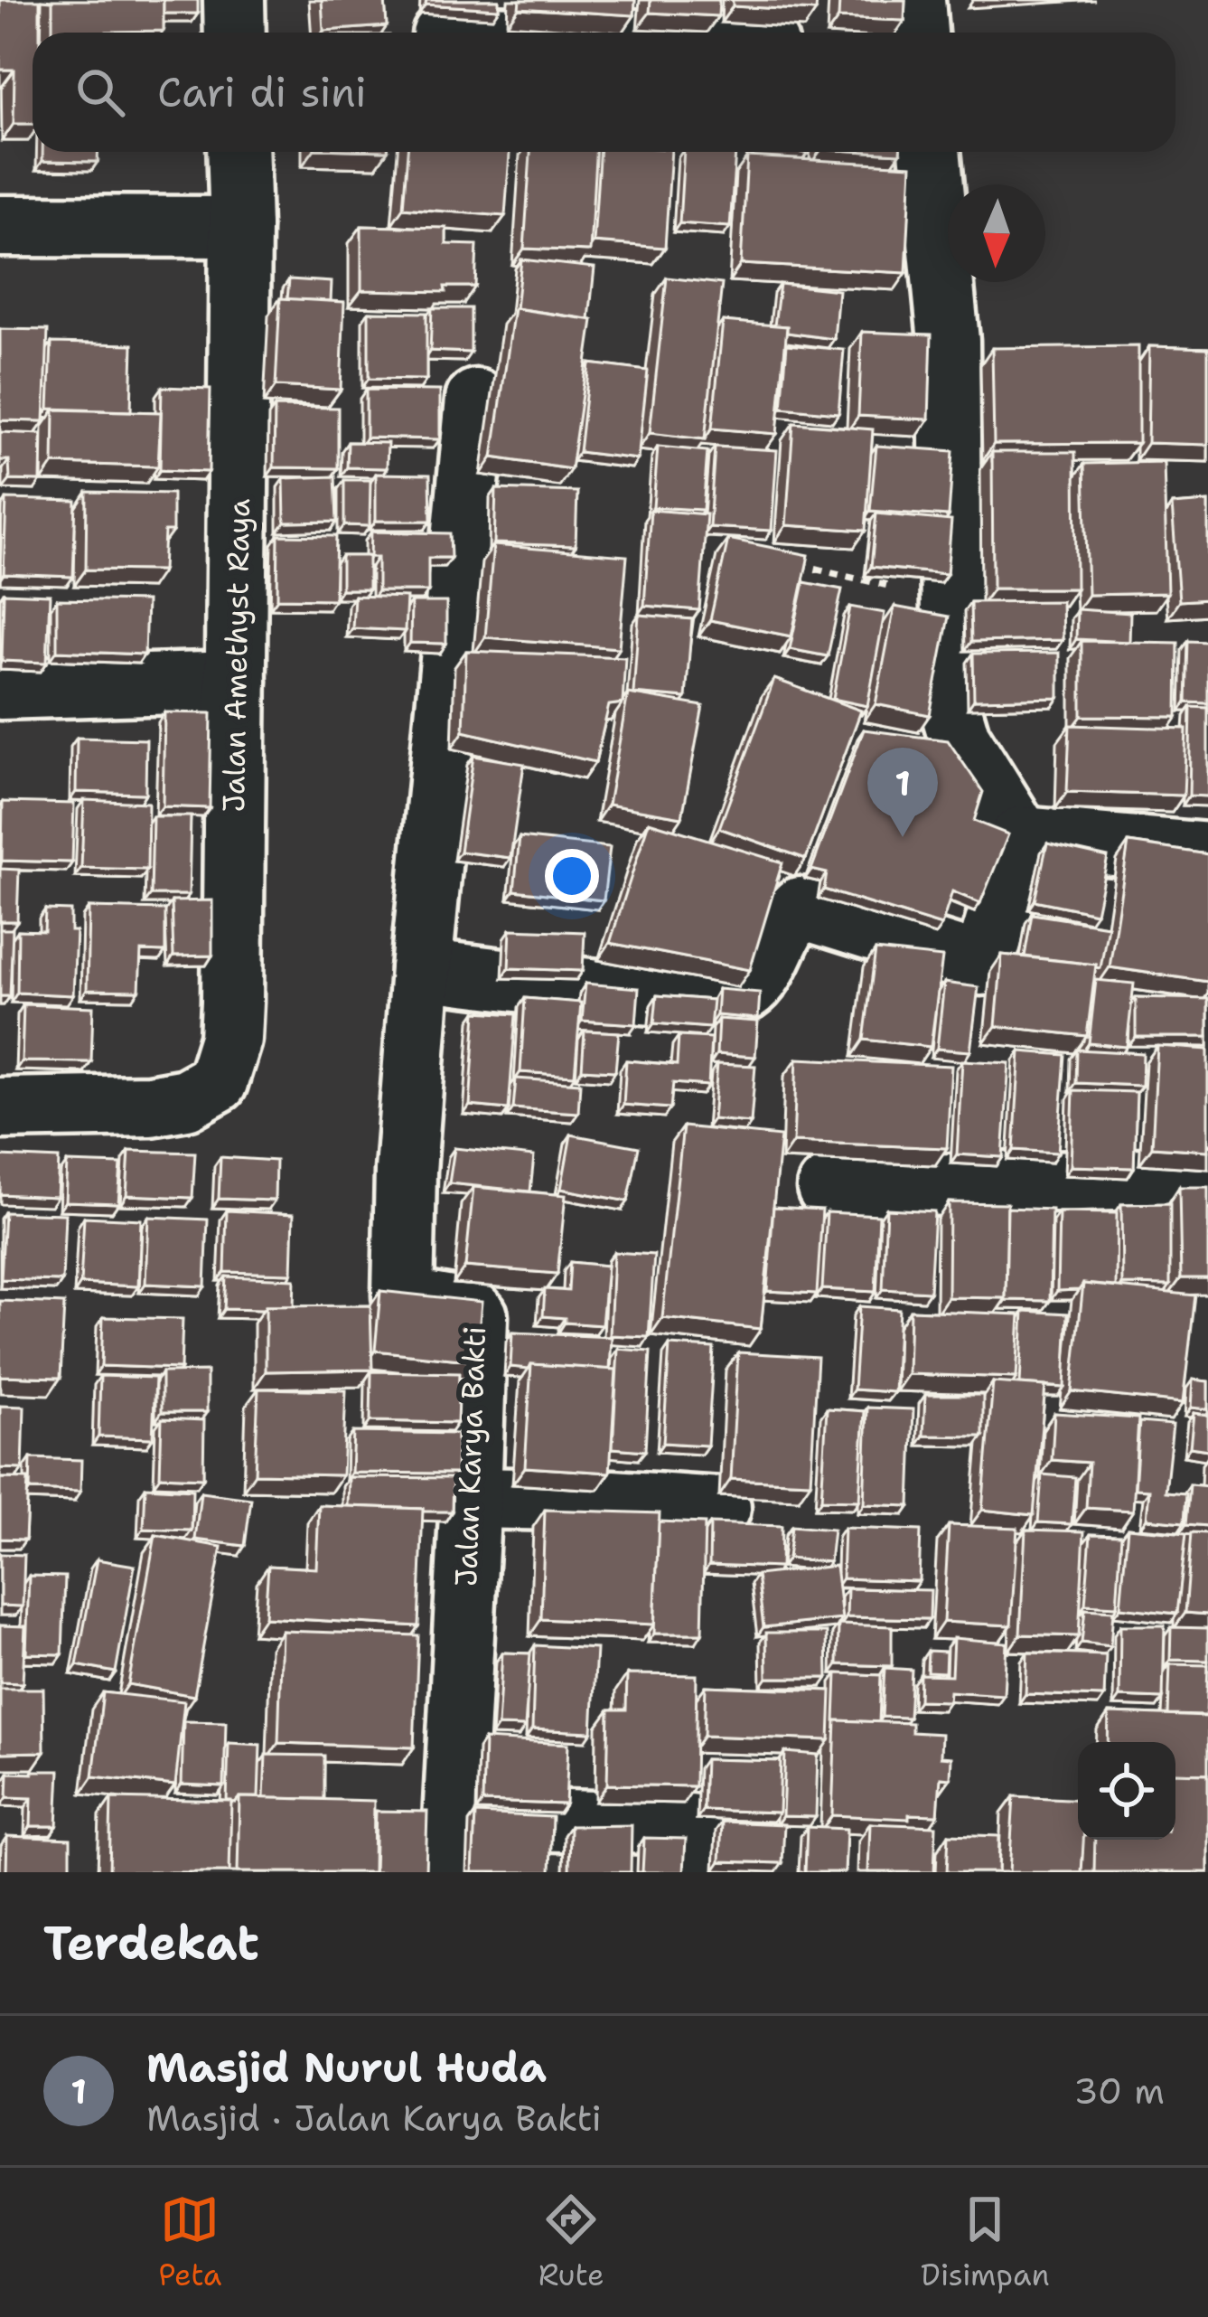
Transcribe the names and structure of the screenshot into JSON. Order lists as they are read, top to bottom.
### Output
{
  "streets": {
    "street": ["Jalan Amethyst Raya", "Jalan Karya Bakti"]
  },
  "north": "bottom",
  "page": {
    "search": "Cari di sini",
    "pins": "1",
    "heading": "Terdekat",
    "list": [
      {
        "mark": "1",
        "name": "Masjid Nurul Huda",
        "note": "Masjid · Jalan Karya Bakti",
        "value": "30 m"
      }
    ],
    "nav": ["Peta", "Rute", "Disimpan"]
  }
}
